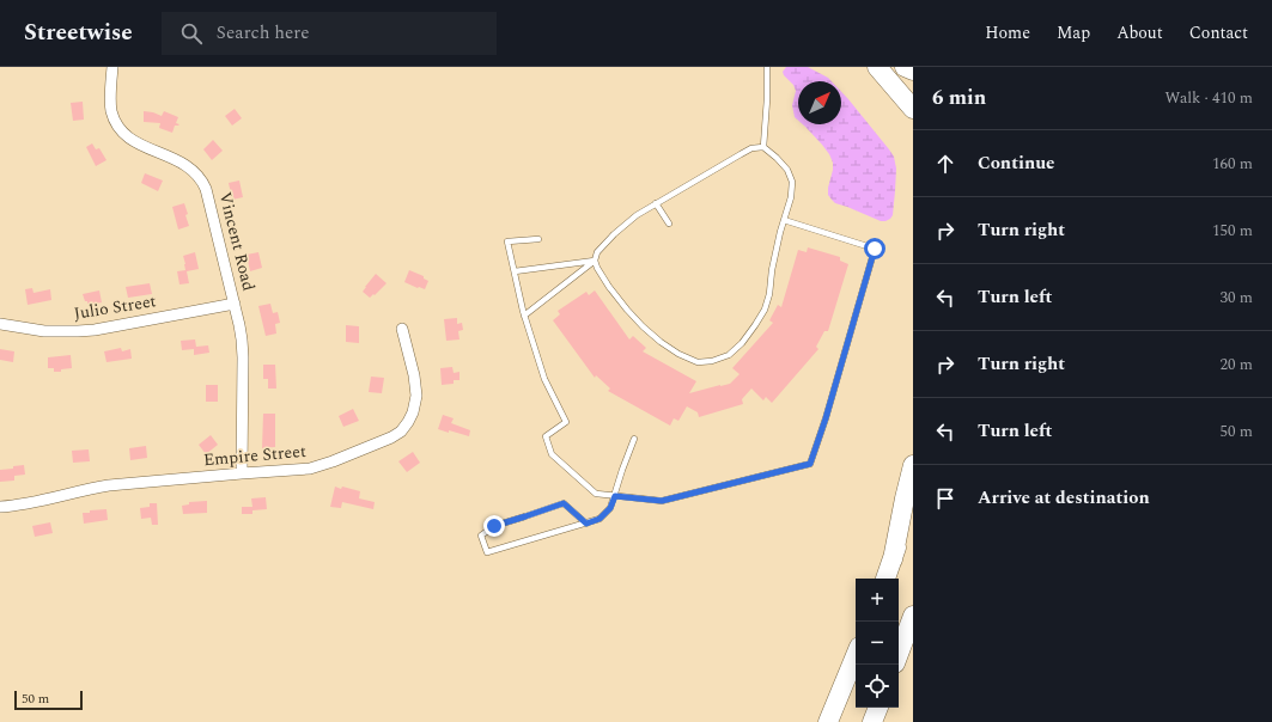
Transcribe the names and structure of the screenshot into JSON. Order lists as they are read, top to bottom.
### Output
{
  "streets": {
    "street": ["Vincent Road", "Julio Street", "Empire Street"]
  },
  "crossings": [
    ["Vincent Road", "Julio Street"],
    ["Vincent Road", "Empire Street"]
  ],
  "scale_bar": "50 m",
  "north": "top right",
  "page": {
    "header": "Streetwise",
    "search": "Search here",
    "nav": [
      "Home",
      "Map",
      "About",
      "Contact"
    ],
    "heading": ["6 min", "Walk · 410 m"],
    "list": [
      ["Continue", "160 m"],
      ["Turn right", "150 m"],
      ["Turn left", "30 m"],
      ["Turn right", "20 m"],
      ["Turn left", "50 m"],
      "Arrive at destination"
    ],
    "map_buttons": ["+", "−"],
    "scale": "50 m"
  }
}
